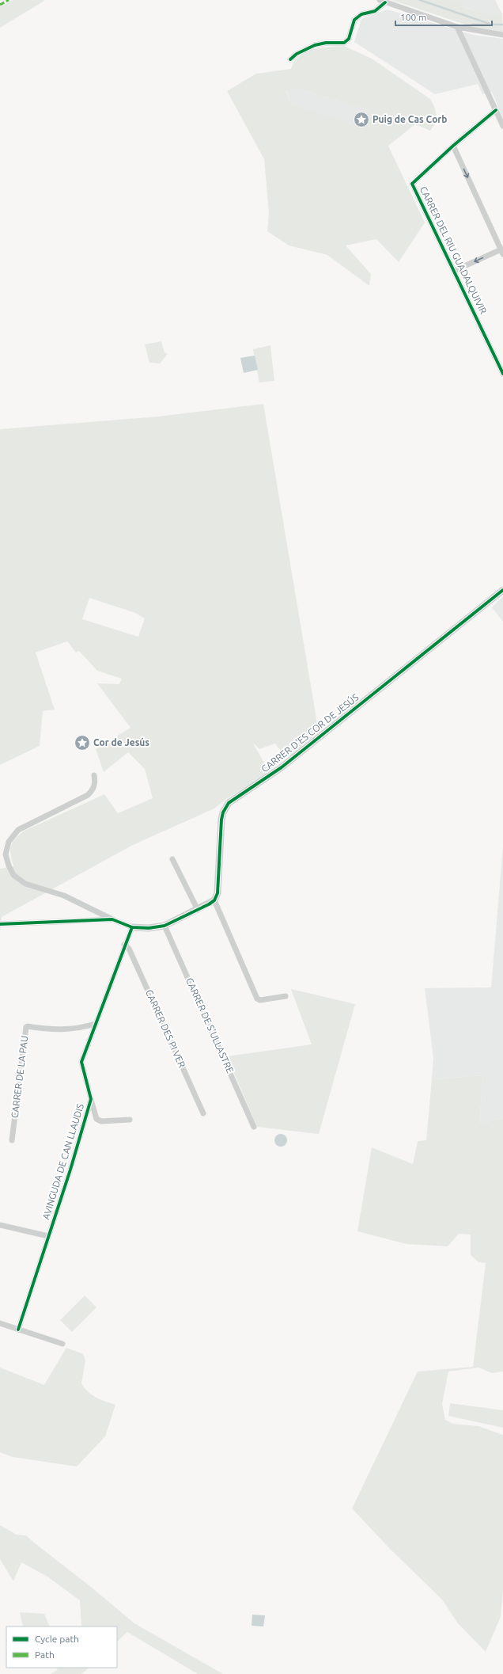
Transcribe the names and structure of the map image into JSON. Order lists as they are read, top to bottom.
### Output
{
  "streets": {
    "street": [
      "CARRER DEL RIU GUADALQUIVIR",
      "CARRER D'ES COR DE JESÚS",
      "CARRER DE S'ULLASTRE",
      "CARRER DES PI VER",
      "CARRER DE LA PAU",
      "AVINGUDA DE CAN LLAUDIS"
    ]
  },
  "crossings": [
    ["CARRER DES PI VER", "AVINGUDA DE CAN LLAUDIS"],
    ["CARRER DE LA PAU", "AVINGUDA DE CAN LLAUDIS"]
  ],
  "places": {
    "place": ["Puig de Cas Corb", "Cor de Jesús"]
  },
  "legend": ["Cycle path", "Path"],
  "scale_bar": "100 m"
}
